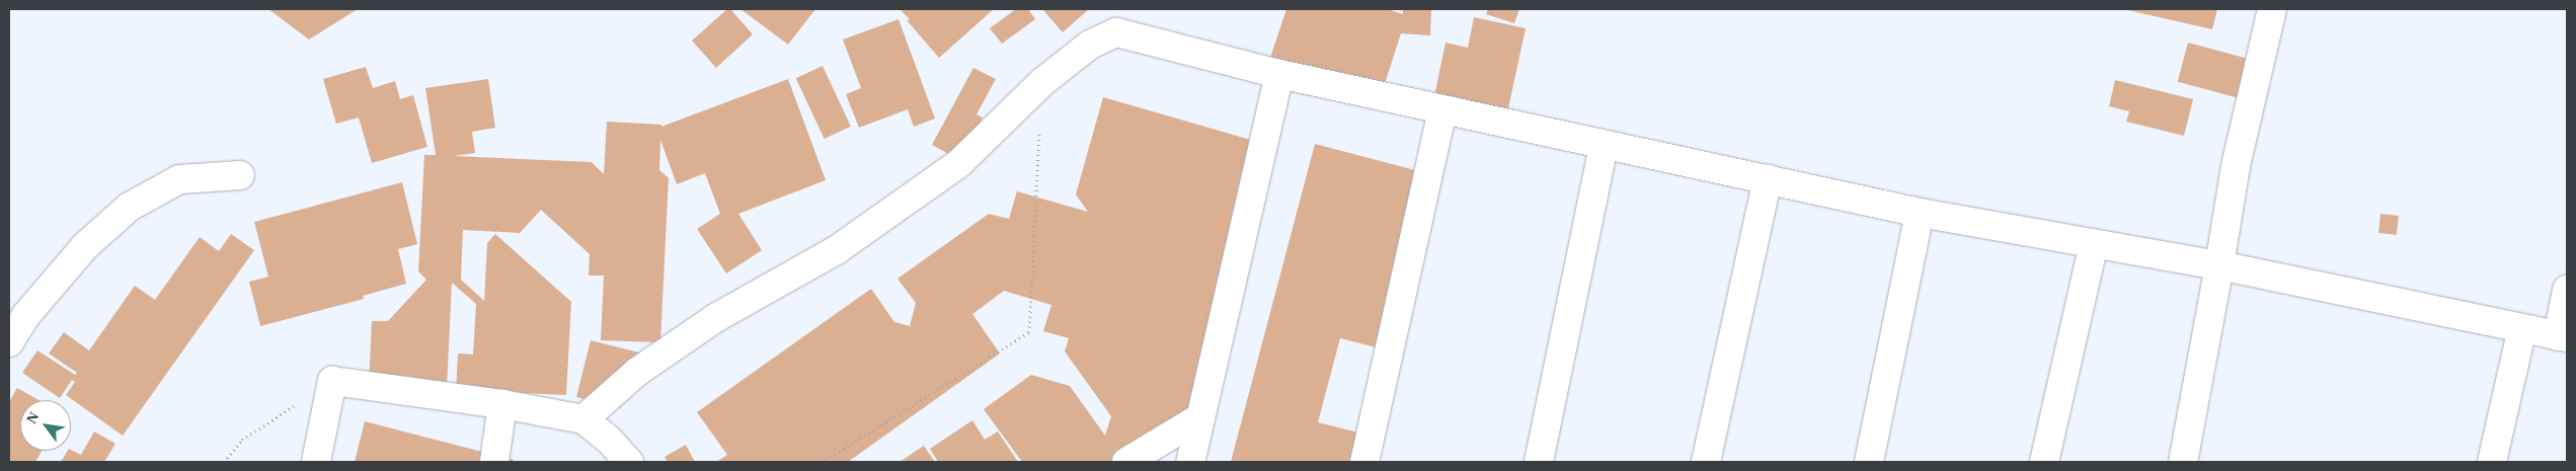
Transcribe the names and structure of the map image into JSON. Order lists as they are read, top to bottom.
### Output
{
  "north": "top left"
}
